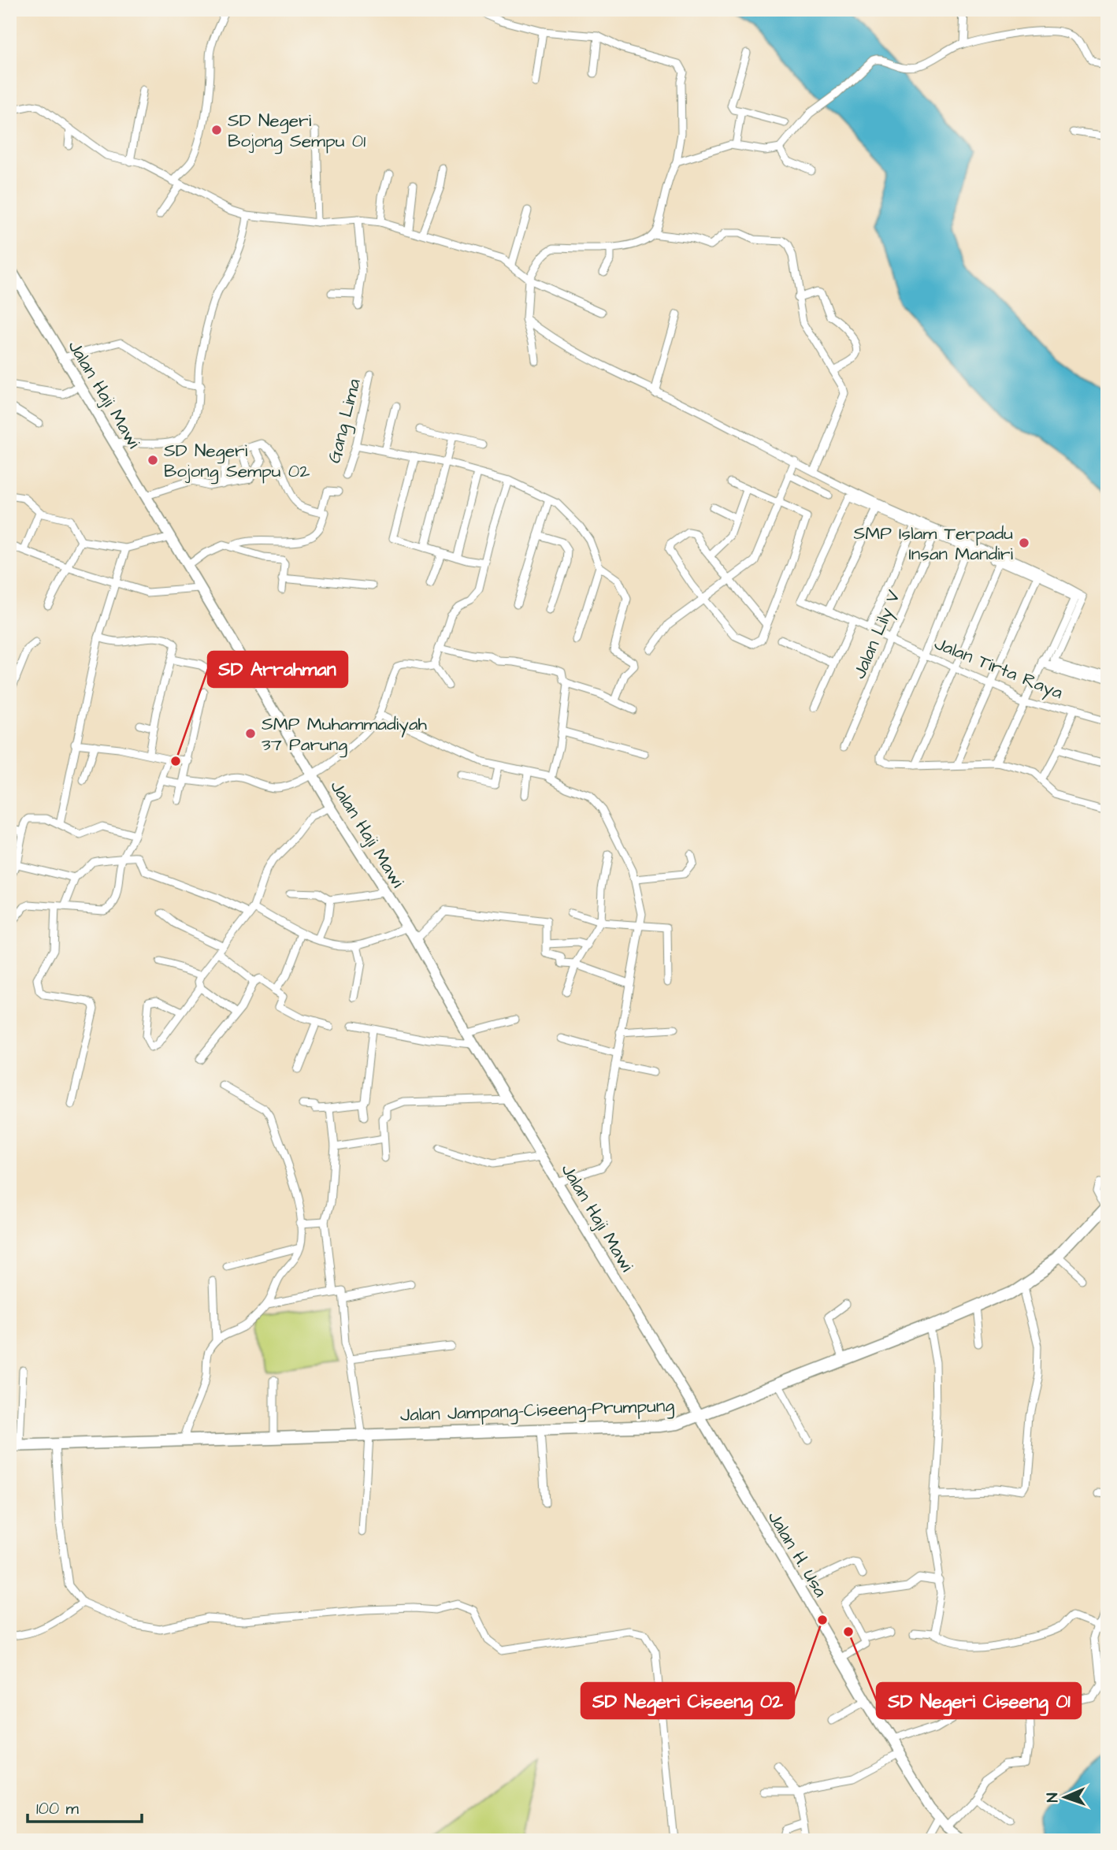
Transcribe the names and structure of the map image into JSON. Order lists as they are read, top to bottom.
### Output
{
  "streets": {
    "main road": ["Jalan Jampang–Ciseeng–Prumpung"],
    "street": [
      "Jalan Haji Mawi",
      "Gang Lima",
      "Jalan Lily V",
      "Jalan Tirta Raya",
      "Jalan H. Usa"
    ]
  },
  "crossings": [
    ["Jalan Haji Mawi", "Jalan Jampang–Ciseeng–Prumpung"],
    ["Jalan Haji Mawi", "Jalan H. Usa"],
    ["Jalan Lily V", "Jalan Tirta Raya"],
    ["Jalan Jampang–Ciseeng–Prumpung", "Jalan H. Usa"]
  ],
  "places": [
    "SD Negeri Bojong Sempu 01",
    "SD Negeri Bojong Sempu 02",
    "SMP Islam Terpadu Insan Mandiri",
    "SMP Muhammadiyah 37 Parung",
    "SD Arrahman",
    "SD Negeri Ciseeng 02",
    "SD Negeri Ciseeng 01"
  ],
  "scale_bar": "100 m",
  "north": "left"
}
